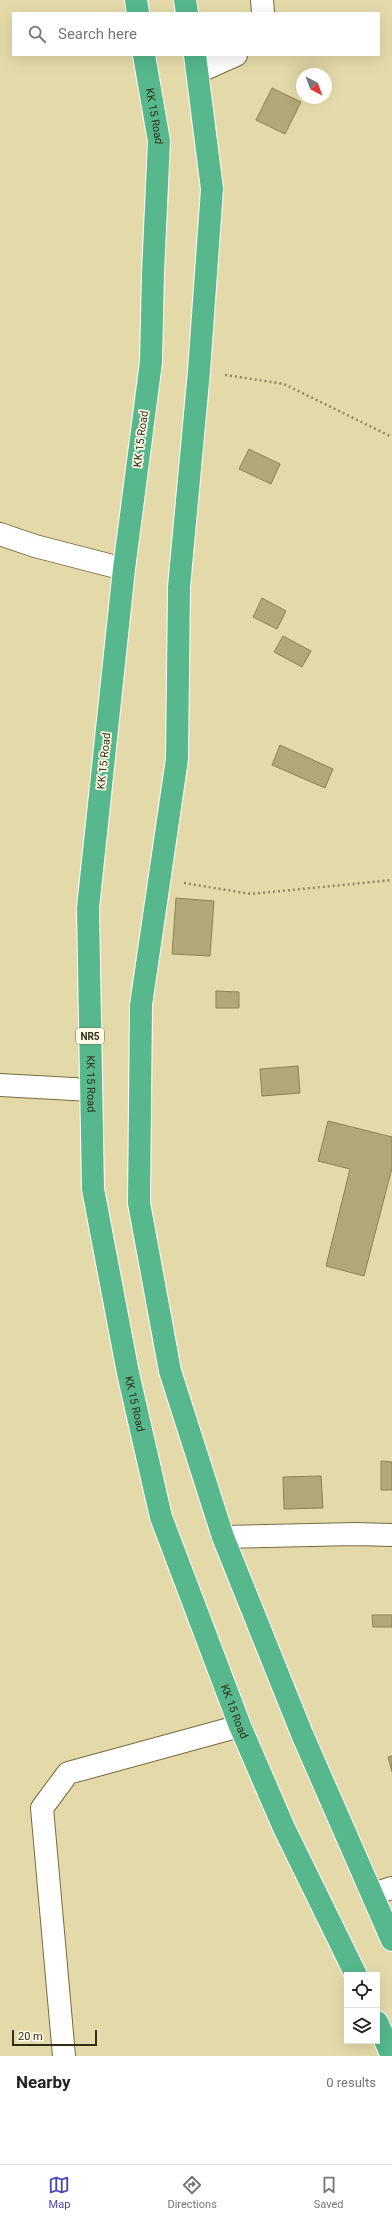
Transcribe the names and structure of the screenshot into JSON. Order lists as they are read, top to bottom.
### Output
{
  "streets": {
    "highway": ["KK 15 Road", "NR5"]
  },
  "scale_bar": "20 m",
  "north": "bottom right",
  "page": {
    "search": "Search here",
    "scale": "20 m",
    "heading": ["Nearby", "0 results"],
    "nav": ["Map", "Directions", "Saved"]
  }
}
